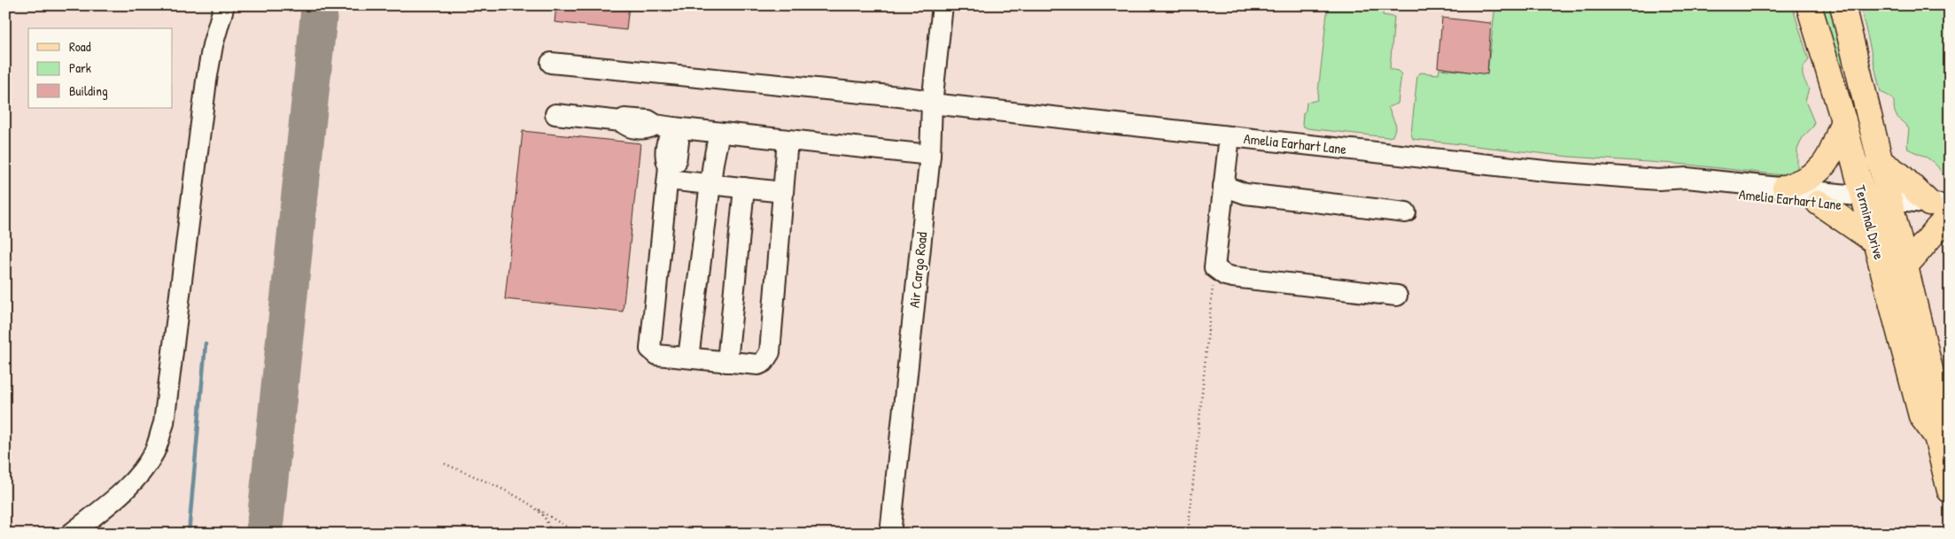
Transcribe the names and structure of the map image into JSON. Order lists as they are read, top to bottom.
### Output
{
  "streets": {
    "main road": ["Terminal Drive"],
    "street": ["Amelia Earhart Lane", "Air Cargo Road"]
  },
  "crossings": [
    ["Amelia Earhart Lane", "Terminal Drive"],
    ["Amelia Earhart Lane", "Air Cargo Road"]
  ],
  "legend": ["Road", "Park", "Building"]
}
